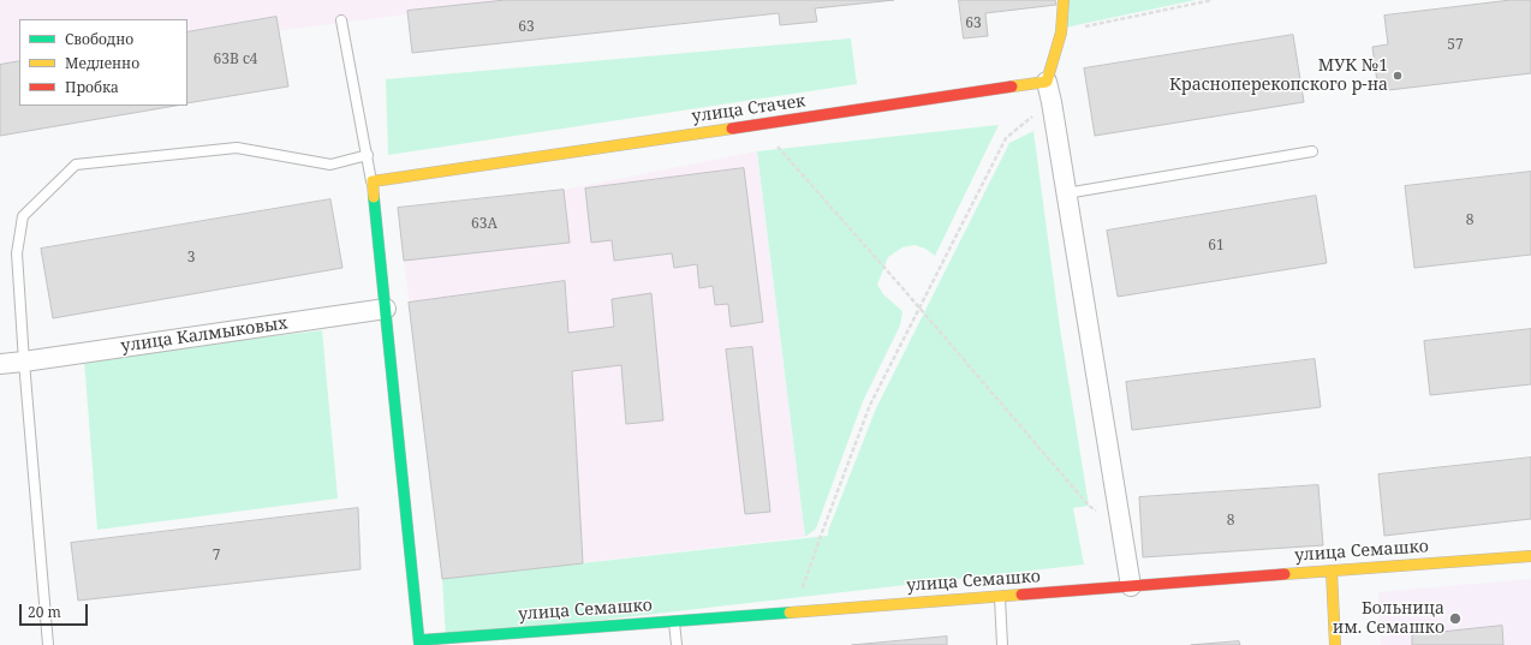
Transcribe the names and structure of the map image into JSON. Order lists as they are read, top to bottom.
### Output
{
  "streets": {
    "street": ["улица Стачек", "улица Калмыковых", "улица Семашко"]
  },
  "places": ["МУК №1 Красноперекопского р-на", "Больница им. Семашко"],
  "house_numbers": [
    "63",
    "63",
    "57",
    "63В с4",
    "8",
    "63А",
    "61",
    "3",
    "8",
    "7"
  ],
  "legend": ["Свободно", "Медленно", "Пробка"],
  "scale_bar": "20 m"
}
